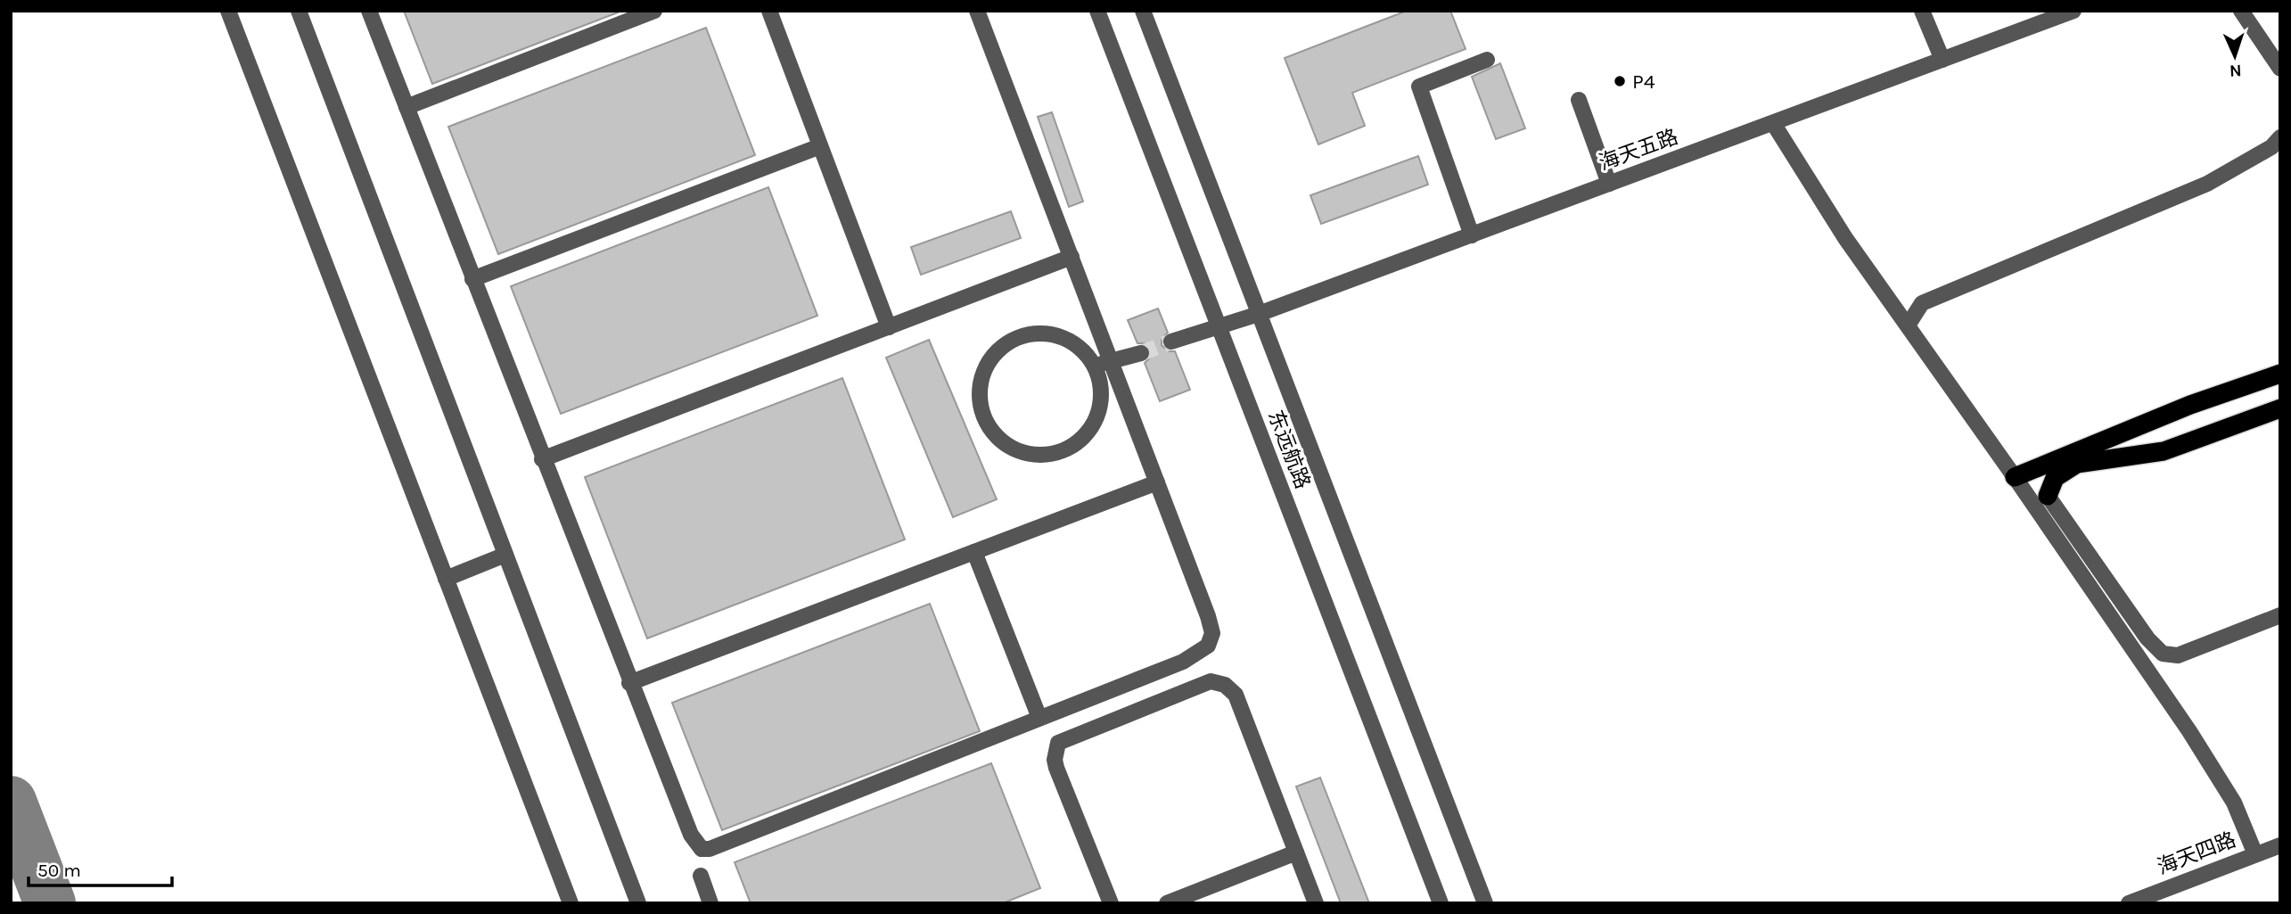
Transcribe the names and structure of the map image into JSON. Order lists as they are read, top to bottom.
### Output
{
  "streets": {
    "street": ["海天五路", "东远航路", "海天四路"]
  },
  "crossings": [
    ["海天五路", "东远航路"]
  ],
  "places": ["P4"],
  "scale_bar": "50 m",
  "north": "bottom"
}
